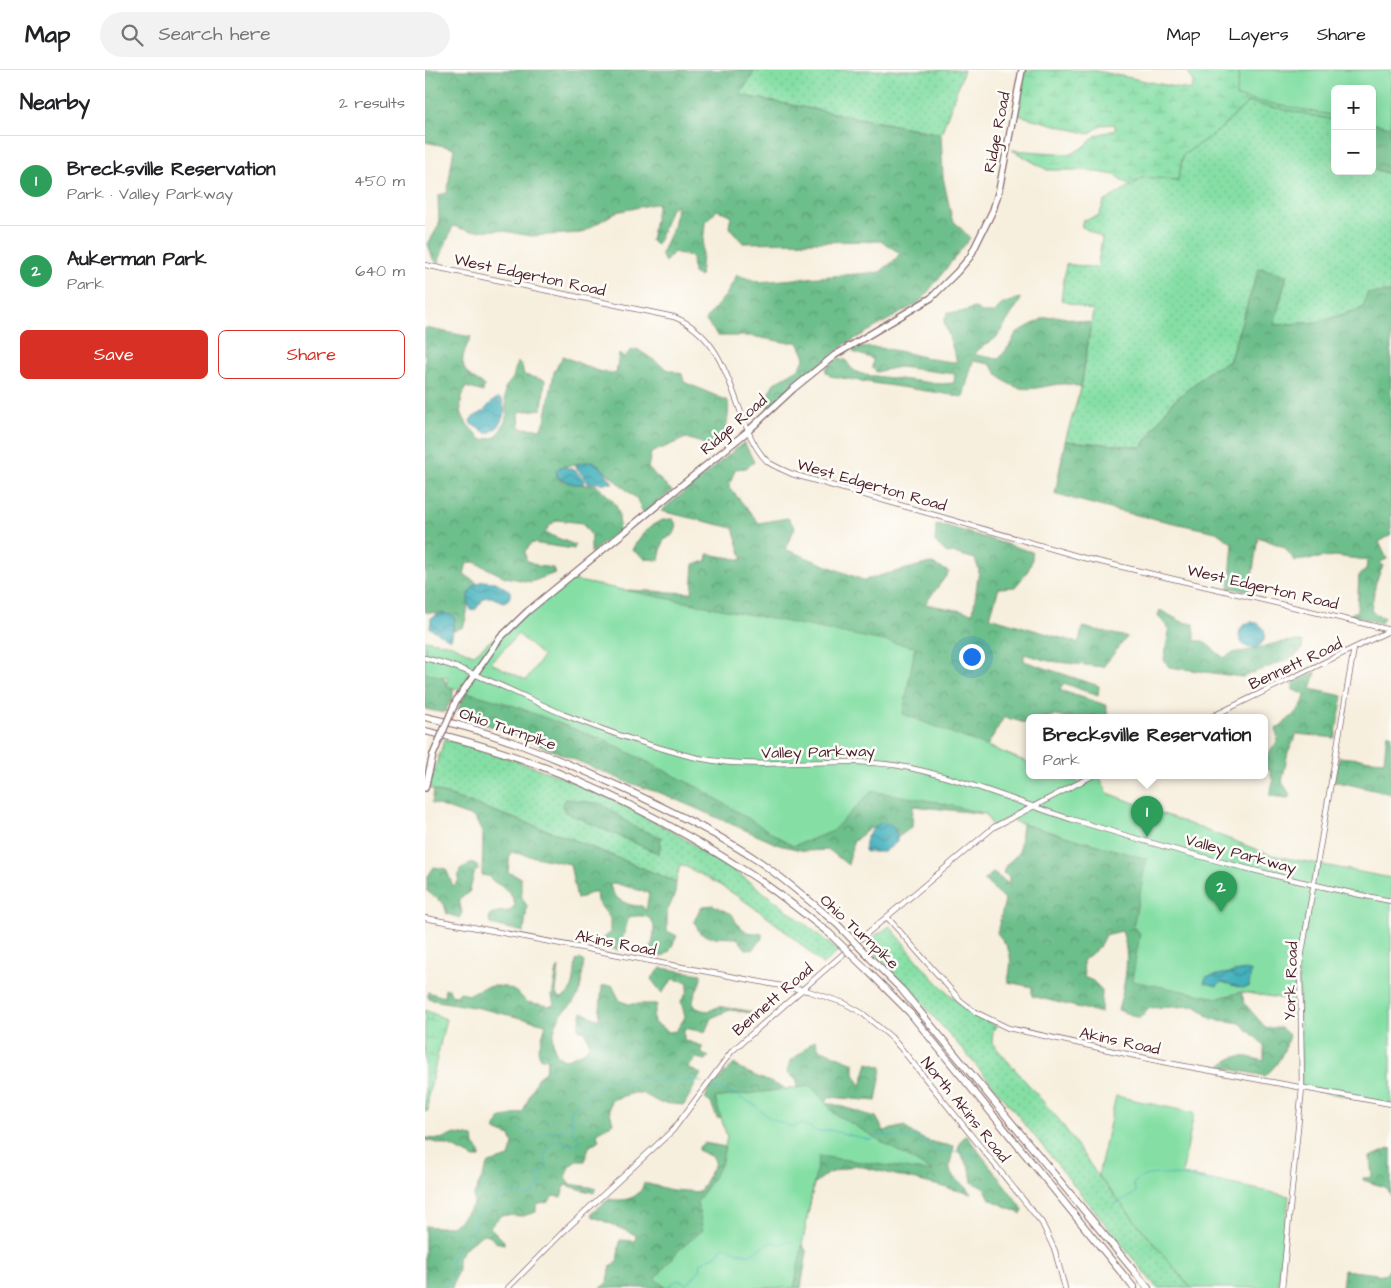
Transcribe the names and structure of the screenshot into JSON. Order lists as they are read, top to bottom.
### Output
{
  "streets": {
    "highway": ["Ohio Turnpike"],
    "main road": ["Ridge Road"],
    "street": [
      "West Edgerton Road",
      "Bennett Road",
      "Valley Parkway",
      "Akins Road",
      "York Road",
      "North Akins Road"
    ]
  },
  "crossings": [
    ["Ridge Road", "West Edgerton Road"],
    ["Ridge Road", "Valley Parkway"],
    ["West Edgerton Road", "Bennett Road"],
    ["Bennett Road", "Valley Parkway"],
    ["Bennett Road", "Akins Road"],
    ["Bennett Road", "York Road"],
    ["Bennett Road", "North Akins Road"],
    ["Valley Parkway", "York Road"],
    ["Akins Road", "York Road"],
    ["Akins Road", "North Akins Road"]
  ],
  "page": {
    "header": "Map",
    "search": "Search here",
    "nav": ["Map", "Layers", "Share"],
    "heading": ["Nearby", "2 results"],
    "map_buttons": ["+", "−"],
    "list": [
      {
        "mark": "1",
        "name": "Brecksville Reservation",
        "note": "Park · Valley Parkway",
        "value": "450 m"
      },
      {
        "mark": "2",
        "name": "Aukerman Park",
        "note": "Park",
        "value": "640 m"
      }
    ],
    "buttons": ["Save", "Share"],
    "popup": ["Brecksville Reservation", "Park"],
    "pins": ["1", "2"]
  }
}
